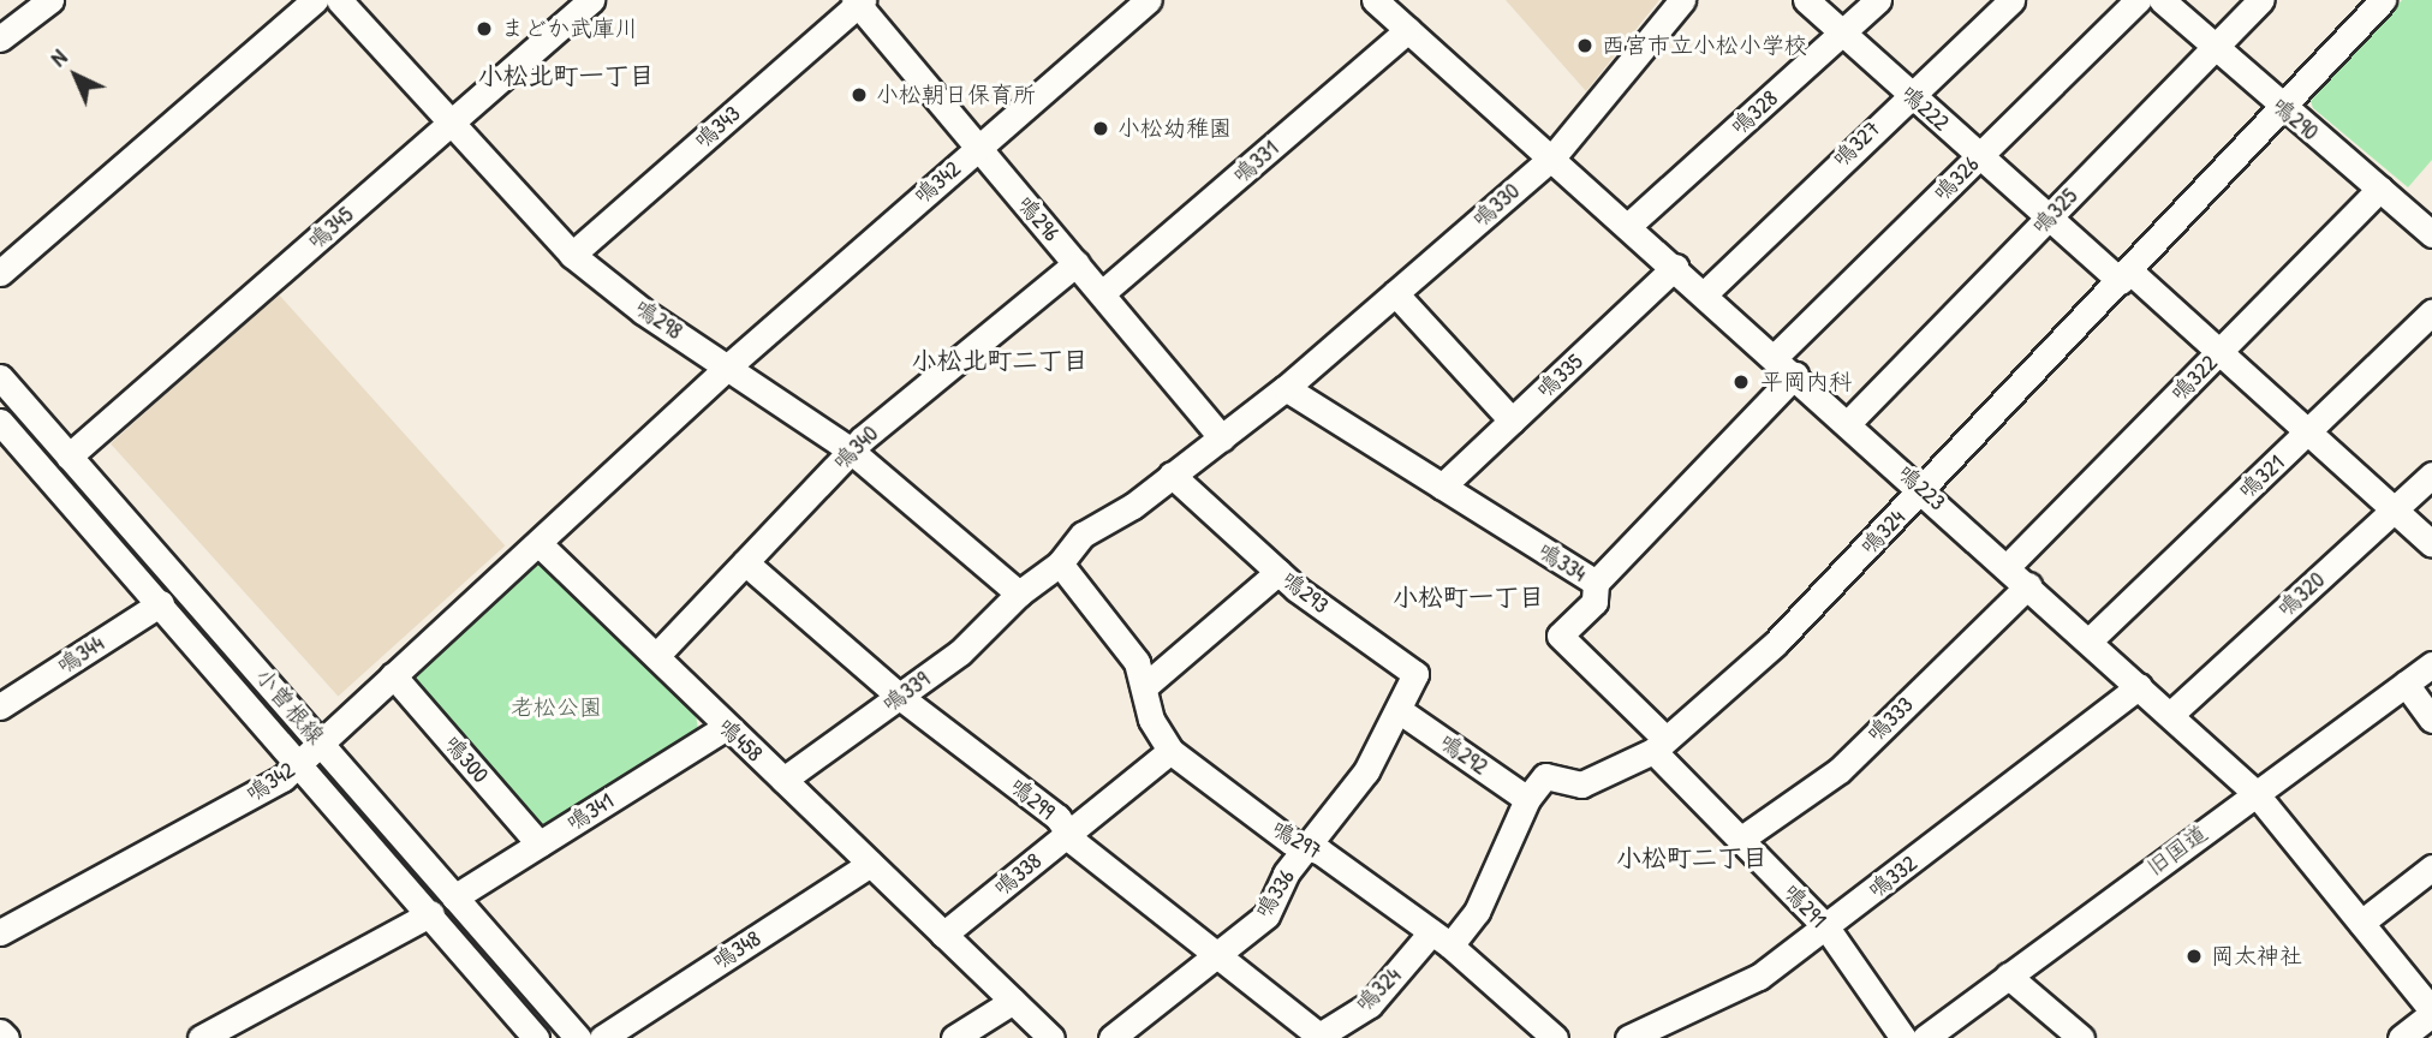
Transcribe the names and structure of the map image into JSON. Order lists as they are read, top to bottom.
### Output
{
  "streets": {
    "street": [
      "鳴222",
      "鳴328",
      "鳴290",
      "鳴343",
      "鳴327",
      "鳴331",
      "鳴326",
      "鳴342",
      "鳴330",
      "鳴325",
      "鳴296",
      "鳴345",
      "鳴298",
      "鳴335",
      "鳴322",
      "鳴340",
      "鳴321",
      "鳴223",
      "鳴324",
      "鳴334",
      "鳴293",
      "鳴320",
      "鳴344",
      "鳴339",
      "小曽根線",
      "鳴333",
      "鳴458",
      "鳴292",
      "鳴300",
      "鳴299",
      "鳴341",
      "鳴297",
      "旧国道",
      "鳴338",
      "鳴332",
      "鳴336",
      "鳴291",
      "鳴348"
    ]
  },
  "crossings": [
    ["鳴222", "鳴328"],
    ["鳴222", "鳴327"],
    ["鳴222", "鳴326"],
    ["鳴222", "鳴325"],
    ["鳴222", "鳴322"],
    ["鳴222", "鳴321"],
    ["鳴222", "鳴324"],
    ["鳴222", "鳴320"],
    ["鳴328", "鳴223"],
    ["鳴290", "鳴325"],
    ["鳴290", "鳴322"],
    ["鳴290", "鳴324"],
    ["鳴343", "鳴296"],
    ["鳴343", "鳴298"],
    ["鳴327", "鳴223"],
    ["鳴331", "鳴296"],
    ["鳴331", "鳴223"],
    ["鳴326", "鳴223"],
    ["鳴342", "鳴296"],
    ["鳴342", "鳴298"],
    ["鳴342", "小曽根線"],
    ["鳴342", "鳴458"],
    ["鳴342", "鳴300"],
    ["鳴330", "鳴296"],
    ["鳴330", "鳴223"],
    ["鳴330", "鳴334"],
    ["鳴325", "鳴223"],
    ["鳴296", "鳴340"],
    ["鳴345", "鳴298"],
    ["鳴345", "小曽根線"],
    ["鳴298", "鳴340"],
    ["鳴298", "鳴339"],
    ["鳴335", "鳴223"],
    ["鳴335", "鳴334"],
    ["鳴322", "鳴223"],
    ["鳴340", "鳴458"],
    ["鳴340", "鳴299"],
    ["鳴321", "鳴223"],
    ["鳴223", "鳴324"],
    ["鳴223", "鳴334"],
    ["鳴223", "鳴320"],
    ["鳴223", "鳴333"],
    ["鳴223", "旧国道"],
    ["鳴223", "鳴332"],
    ["鳴324", "鳴292"],
    ["鳴324", "鳴299"],
    ["鳴324", "鳴297"],
    ["鳴324", "鳴291"],
    ["鳴334", "鳴291"],
    ["鳴293", "鳴292"],
    ["鳴293", "鳴336"],
    ["鳴344", "小曽根線"],
    ["鳴339", "鳴458"],
    ["鳴339", "鳴299"],
    ["小曽根線", "鳴341"],
    ["鳴333", "鳴291"],
    ["鳴458", "鳴341"],
    ["鳴458", "鳴338"],
    ["鳴458", "鳴348"],
    ["鳴292", "鳴336"],
    ["鳴300", "鳴341"],
    ["鳴299", "鳴338"],
    ["鳴299", "鳴336"],
    ["鳴297", "鳴338"],
    ["鳴297", "鳴336"],
    ["鳴332", "鳴291"]
  ],
  "districts": [
    "小松北町一丁目",
    "小松北町二丁目",
    "小松町一丁目",
    "小松町二丁目"
  ],
  "parks": ["老松公園"],
  "places": [
    "まどか武庫川",
    "西宮市立小松小学校",
    "小松朝日保育所",
    "小松幼稚園",
    "平岡内科",
    "岡太神社"
  ],
  "north": "top left"
}
